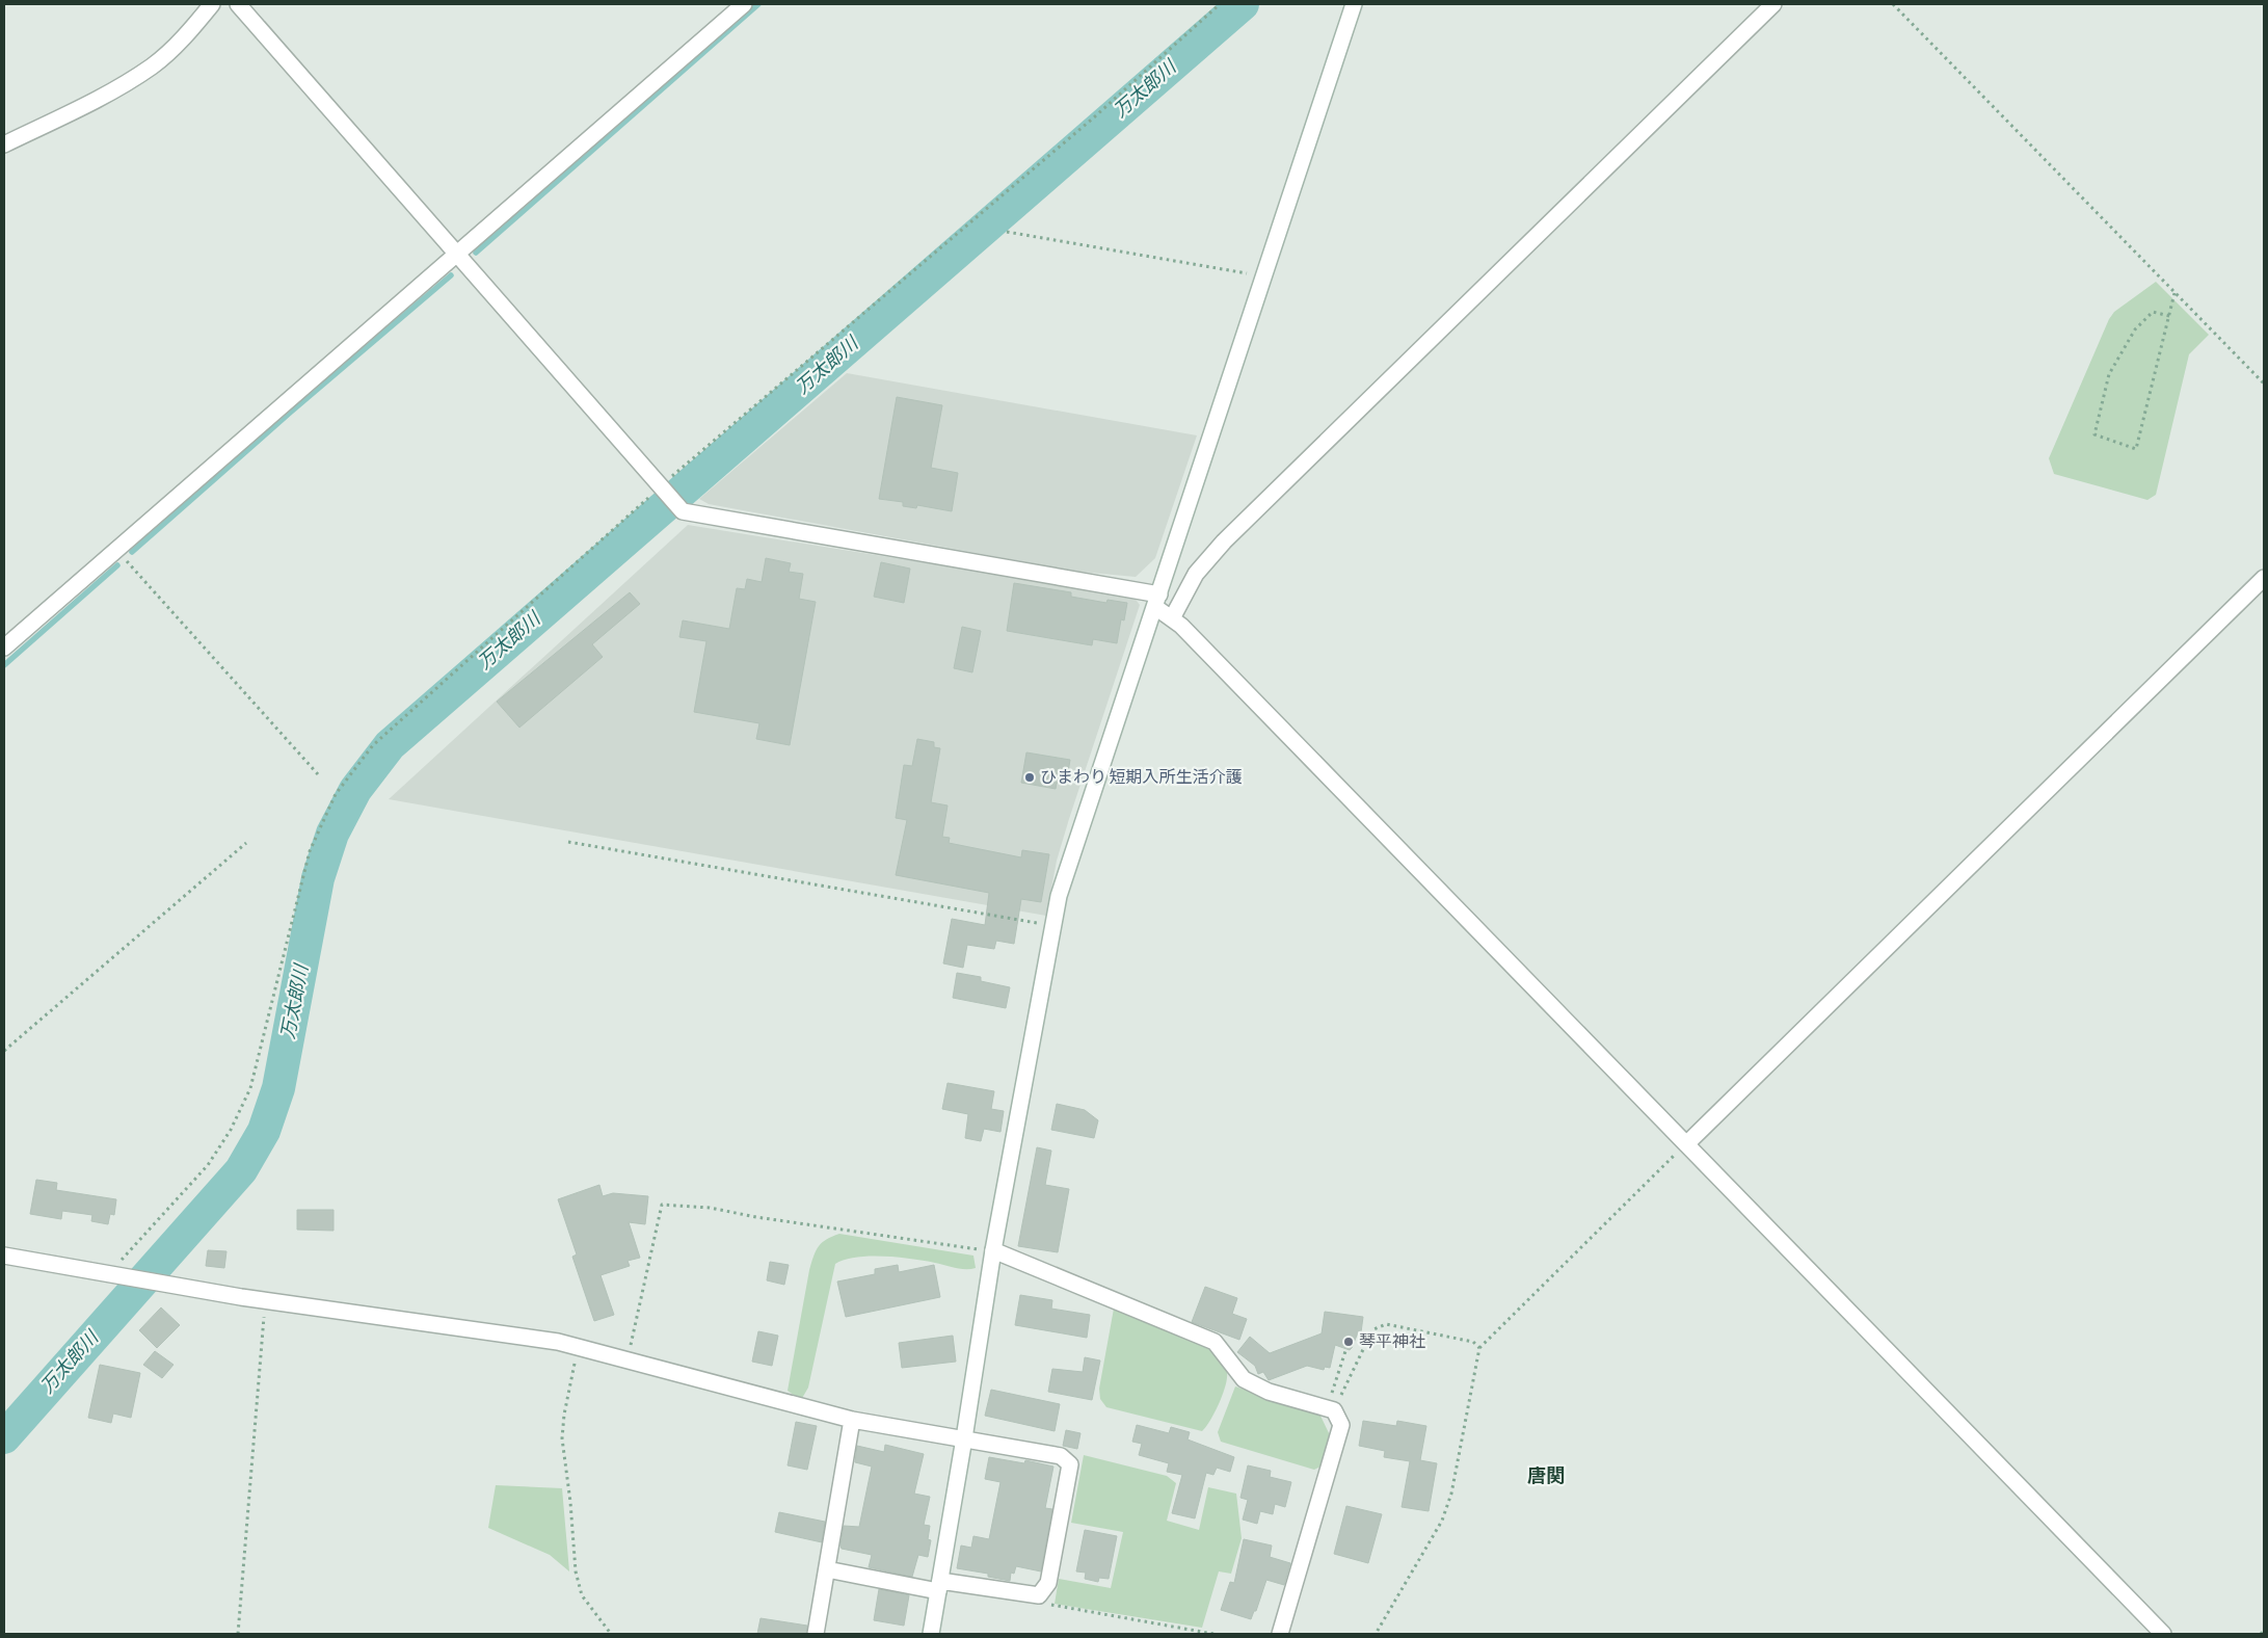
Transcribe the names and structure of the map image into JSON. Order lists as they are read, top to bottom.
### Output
{
  "districts": ["唐関"],
  "water": ["万太郎川"],
  "places": ["ひまわり 短期入所生活介護", "琴平神社"]
}
